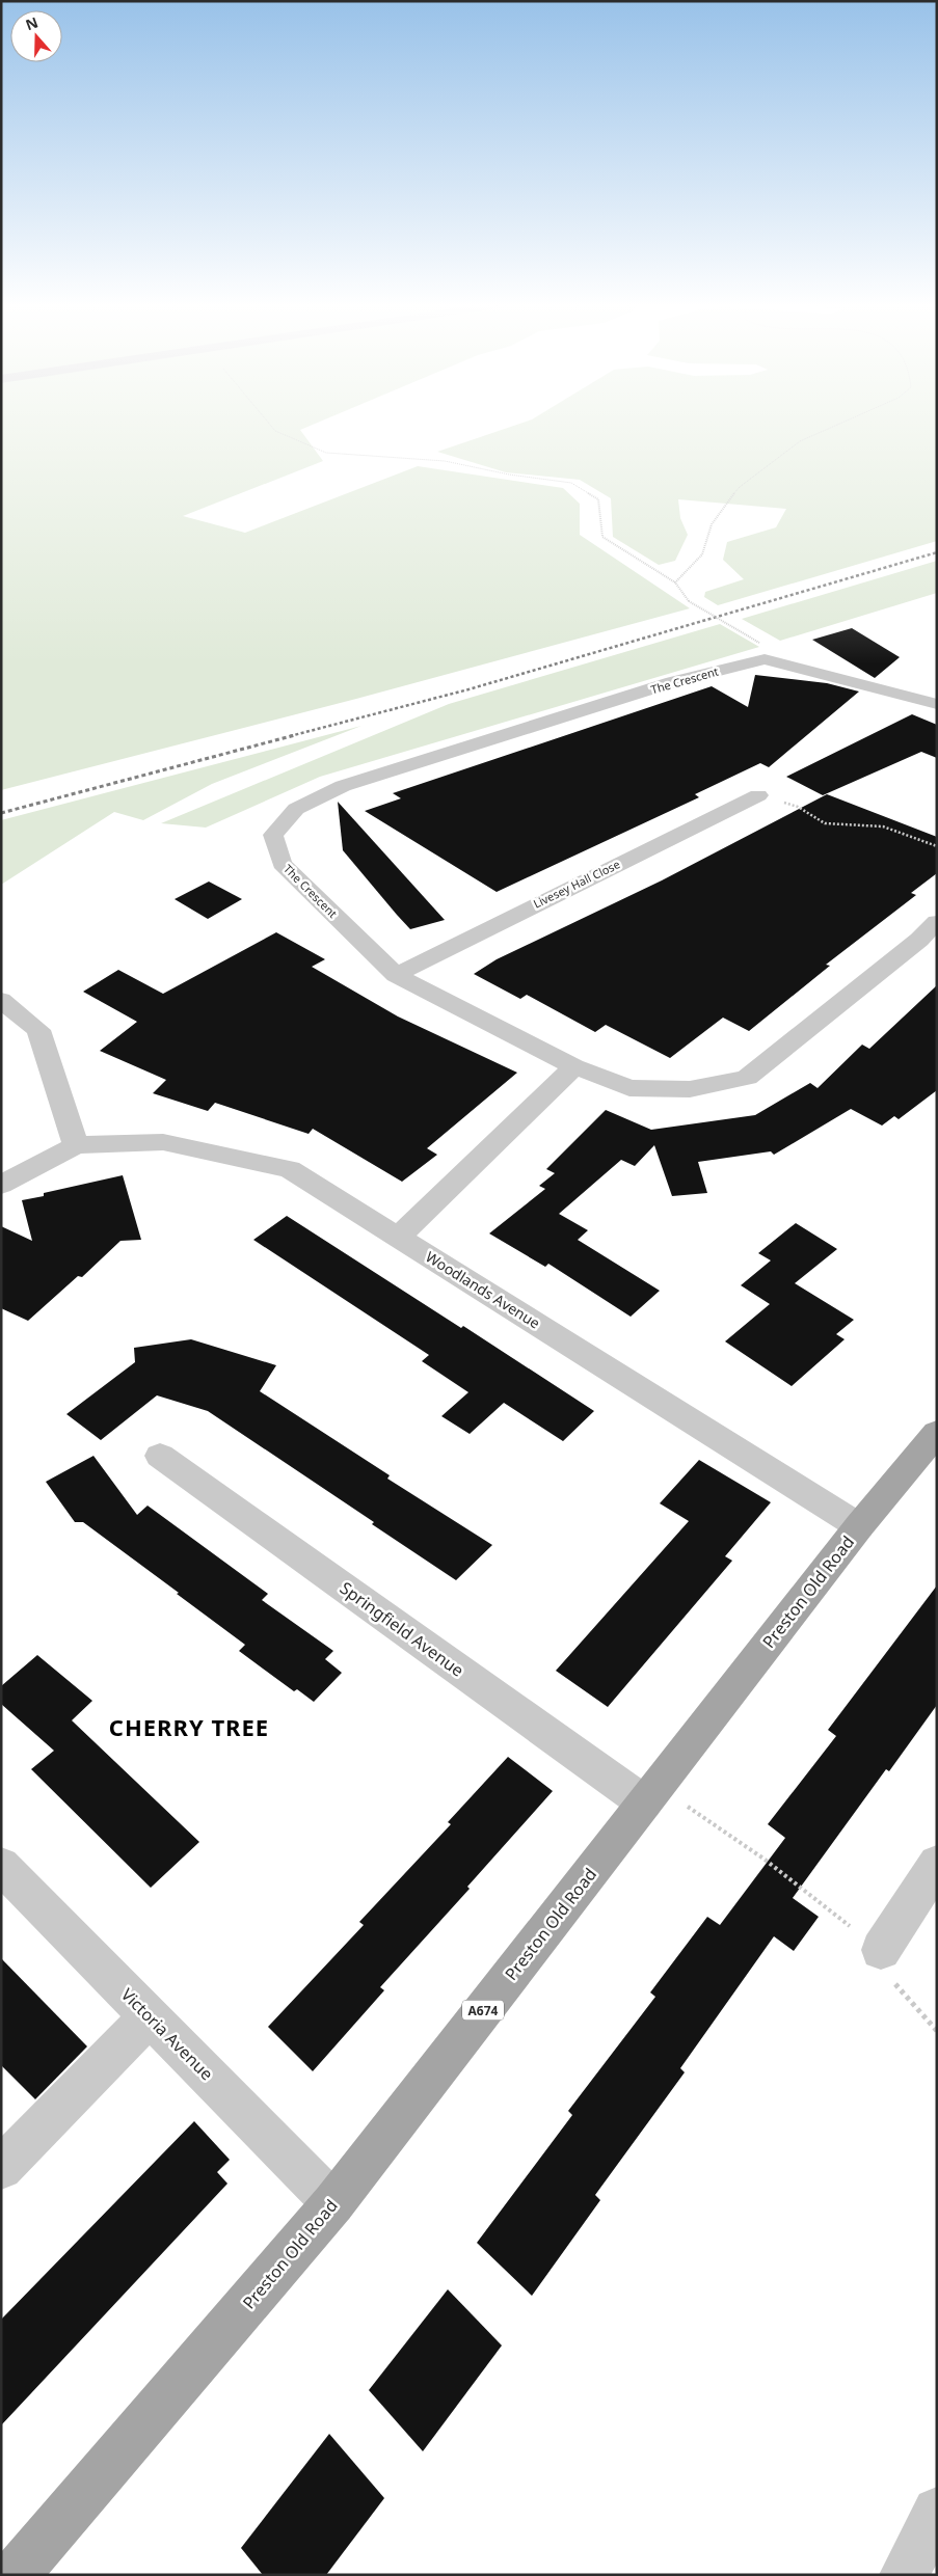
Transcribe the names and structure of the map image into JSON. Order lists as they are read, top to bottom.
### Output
{
  "streets": {
    "main road": ["Preston Old Road", "A674"],
    "street": [
      "The Crescent",
      "Livesey Hall Close",
      "Woodlands Avenue",
      "Springfield Avenue",
      "Victoria Avenue"
    ]
  },
  "crossings": [
    ["The Crescent", "Livesey Hall Close"],
    ["Woodlands Avenue", "Preston Old Road"],
    ["Preston Old Road", "Springfield Avenue"],
    ["Preston Old Road", "Victoria Avenue"]
  ],
  "districts": ["CHERRY TREE"],
  "north": "top"
}
